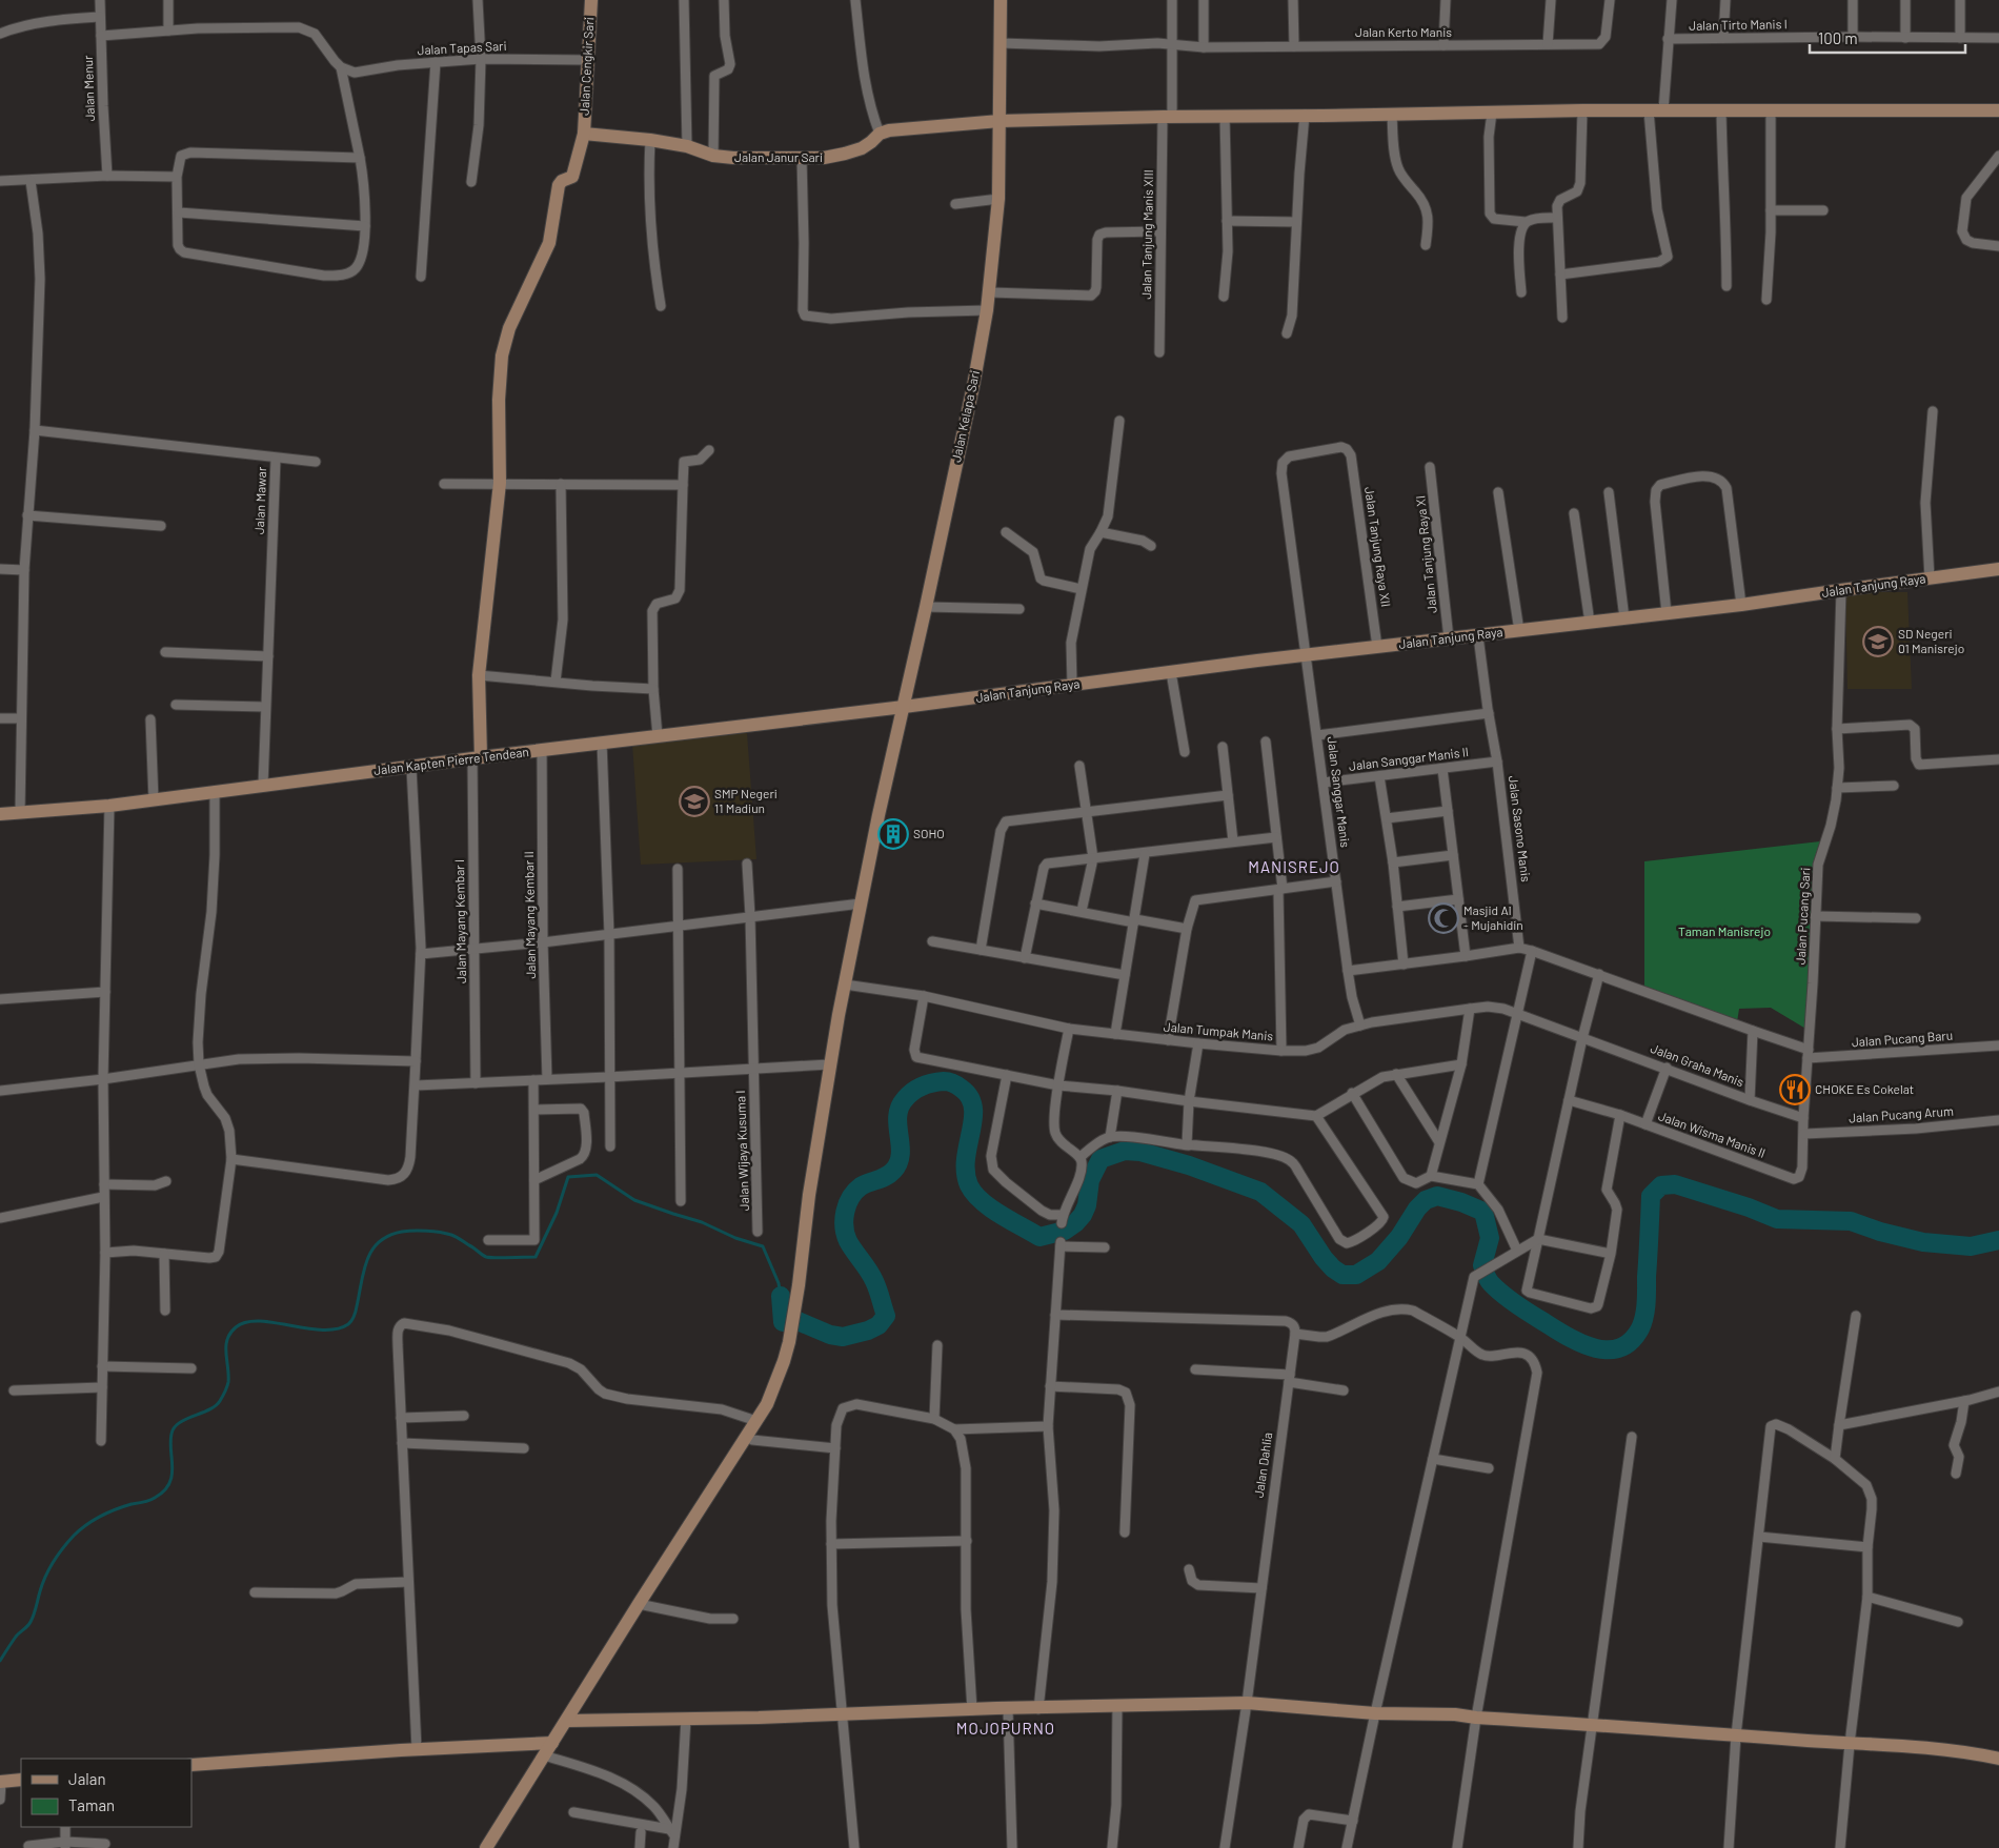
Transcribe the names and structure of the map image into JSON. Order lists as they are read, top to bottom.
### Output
{
  "streets": {
    "main road": [
      "Jalan Cengkir Sari",
      "Jalan Janur Sari",
      "Jalan Kelapa Sari",
      "Jalan Tanjung Raya",
      "Jalan Kapten Pierre Tendean"
    ],
    "street": [
      "Jalan Tirto Manis I",
      "Jalan Kerto Manis",
      "Jalan Tapas Sari",
      "Jalan Menur",
      "Jalan Tanjung Manis XIII",
      "Jalan Mawar",
      "Jalan Tanjung Raya XII",
      "Jalan Tanjung Raya XI",
      "Jalan Sanggar Manis II",
      "Jalan Sanggar Manis",
      "Jalan Sasono Manis",
      "Jalan Mayang Kembar II",
      "Jalan Pucang Sari",
      "Jalan Mayang Kembar I",
      "Jalan Tumpak Manis",
      "Jalan Pucang Baru",
      "Jalan Graha Manis",
      "Jalan Pucang Arum",
      "Jalan Wisma Manis II",
      "Jalan Wijaya Kusuma I",
      "Jalan Dahlia"
    ]
  },
  "crossings": [
    ["Jalan Kerto Manis", "Jalan Tanjung Manis XIII"],
    ["Jalan Kerto Manis", "Jalan Kelapa Sari"],
    ["Jalan Tapas Sari", "Jalan Cengkir Sari"],
    ["Jalan Cengkir Sari", "Jalan Janur Sari"],
    ["Jalan Cengkir Sari", "Jalan Kapten Pierre Tendean"],
    ["Jalan Cengkir Sari", "Jalan Mayang Kembar I"],
    ["Jalan Janur Sari", "Jalan Tanjung Manis XIII"],
    ["Jalan Janur Sari", "Jalan Kelapa Sari"],
    ["Jalan Kelapa Sari", "Jalan Tanjung Raya"],
    ["Jalan Kelapa Sari", "Jalan Kapten Pierre Tendean"],
    ["Jalan Kelapa Sari", "Jalan Tumpak Manis"],
    ["Jalan Mawar", "Jalan Kapten Pierre Tendean"],
    ["Jalan Tanjung Raya XII", "Jalan Tanjung Raya"],
    ["Jalan Tanjung Raya XII", "Jalan Sanggar Manis"],
    ["Jalan Tanjung Raya XI", "Jalan Tanjung Raya"],
    ["Jalan Tanjung Raya", "Jalan Kapten Pierre Tendean"],
    ["Jalan Tanjung Raya", "Jalan Sanggar Manis"],
    ["Jalan Tanjung Raya", "Jalan Sasono Manis"],
    ["Jalan Tanjung Raya", "Jalan Pucang Sari"],
    ["Jalan Sanggar Manis II", "Jalan Sanggar Manis"],
    ["Jalan Sanggar Manis II", "Jalan Sasono Manis"],
    ["Jalan Kapten Pierre Tendean", "Jalan Mayang Kembar II"],
    ["Jalan Kapten Pierre Tendean", "Jalan Mayang Kembar I"],
    ["Jalan Sanggar Manis", "Jalan Tumpak Manis"],
    ["Jalan Pucang Sari", "Jalan Pucang Baru"],
    ["Jalan Pucang Sari", "Jalan Graha Manis"],
    ["Jalan Pucang Sari", "Jalan Pucang Arum"],
    ["Jalan Pucang Sari", "Jalan Wisma Manis II"],
    ["Jalan Tumpak Manis", "Jalan Graha Manis"]
  ],
  "districts": ["MANISREJO", "MOJOPURNO"],
  "parks": ["Taman Manisrejo"],
  "places": {
    "school or university": ["SD Negeri 01 Manisrejo", "SMP Negeri 11 Madiun"],
    "building": ["SOHO"],
    "mosque": ["Masjid Al - Mujahidin"],
    "restaurant": ["CHOKE Es Cokelat"]
  },
  "legend": ["Jalan", "Taman"],
  "scale_bar": "100 m"
}
